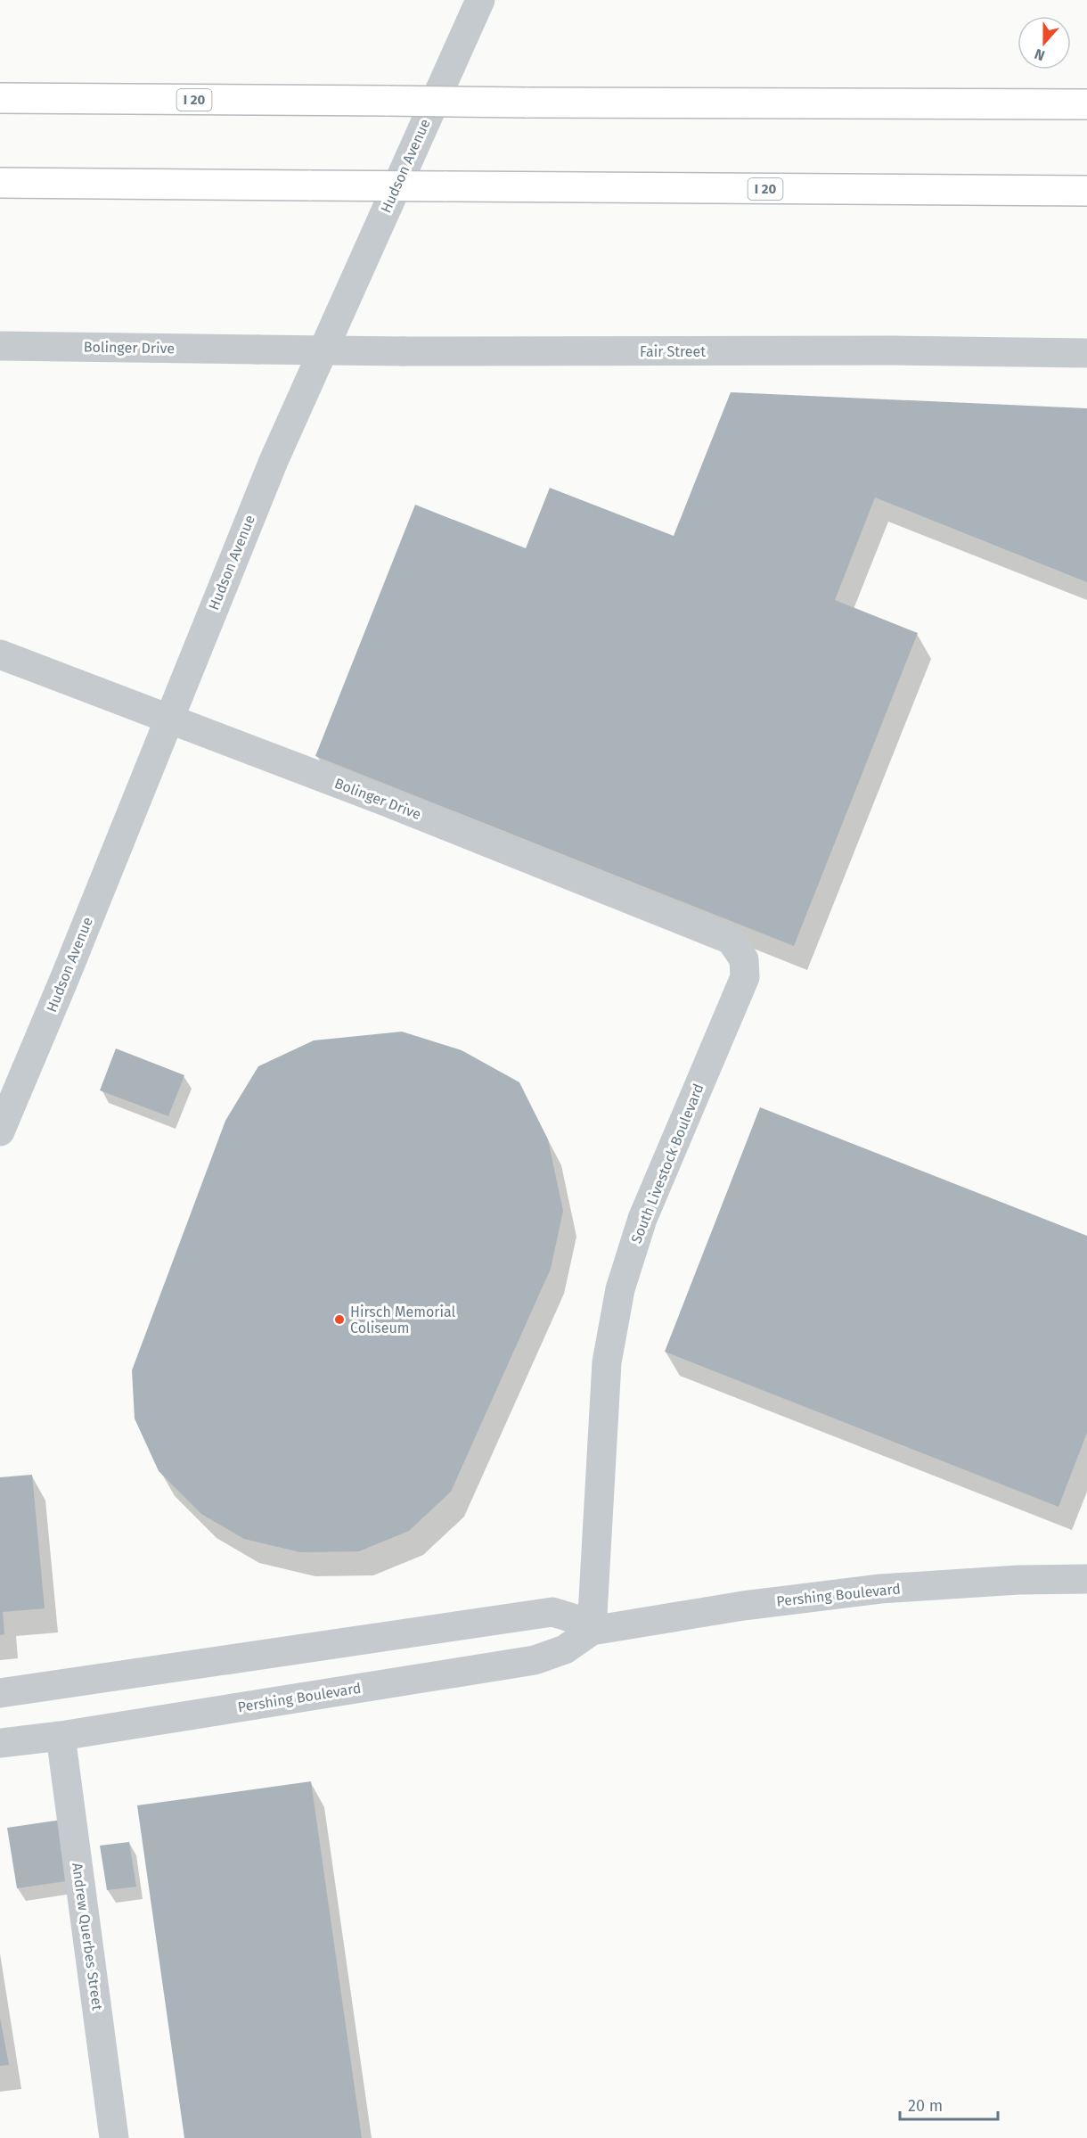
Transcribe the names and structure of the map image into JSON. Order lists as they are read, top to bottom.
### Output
{
  "streets": {
    "highway": ["I 20"],
    "street": [
      "Hudson Avenue",
      "Bolinger Drive",
      "Fair Street",
      "South Livestock Boulevard",
      "Pershing Boulevard",
      "Andrew Querbes Street"
    ]
  },
  "crossings": [
    ["Hudson Avenue", "Bolinger Drive"],
    ["Bolinger Drive", "Fair Street"],
    ["Bolinger Drive", "South Livestock Boulevard"],
    ["South Livestock Boulevard", "Pershing Boulevard"],
    ["Pershing Boulevard", "Andrew Querbes Street"]
  ],
  "places": ["Hirsch Memorial Coliseum"],
  "scale_bar": "20 m",
  "north": "bottom"
}
